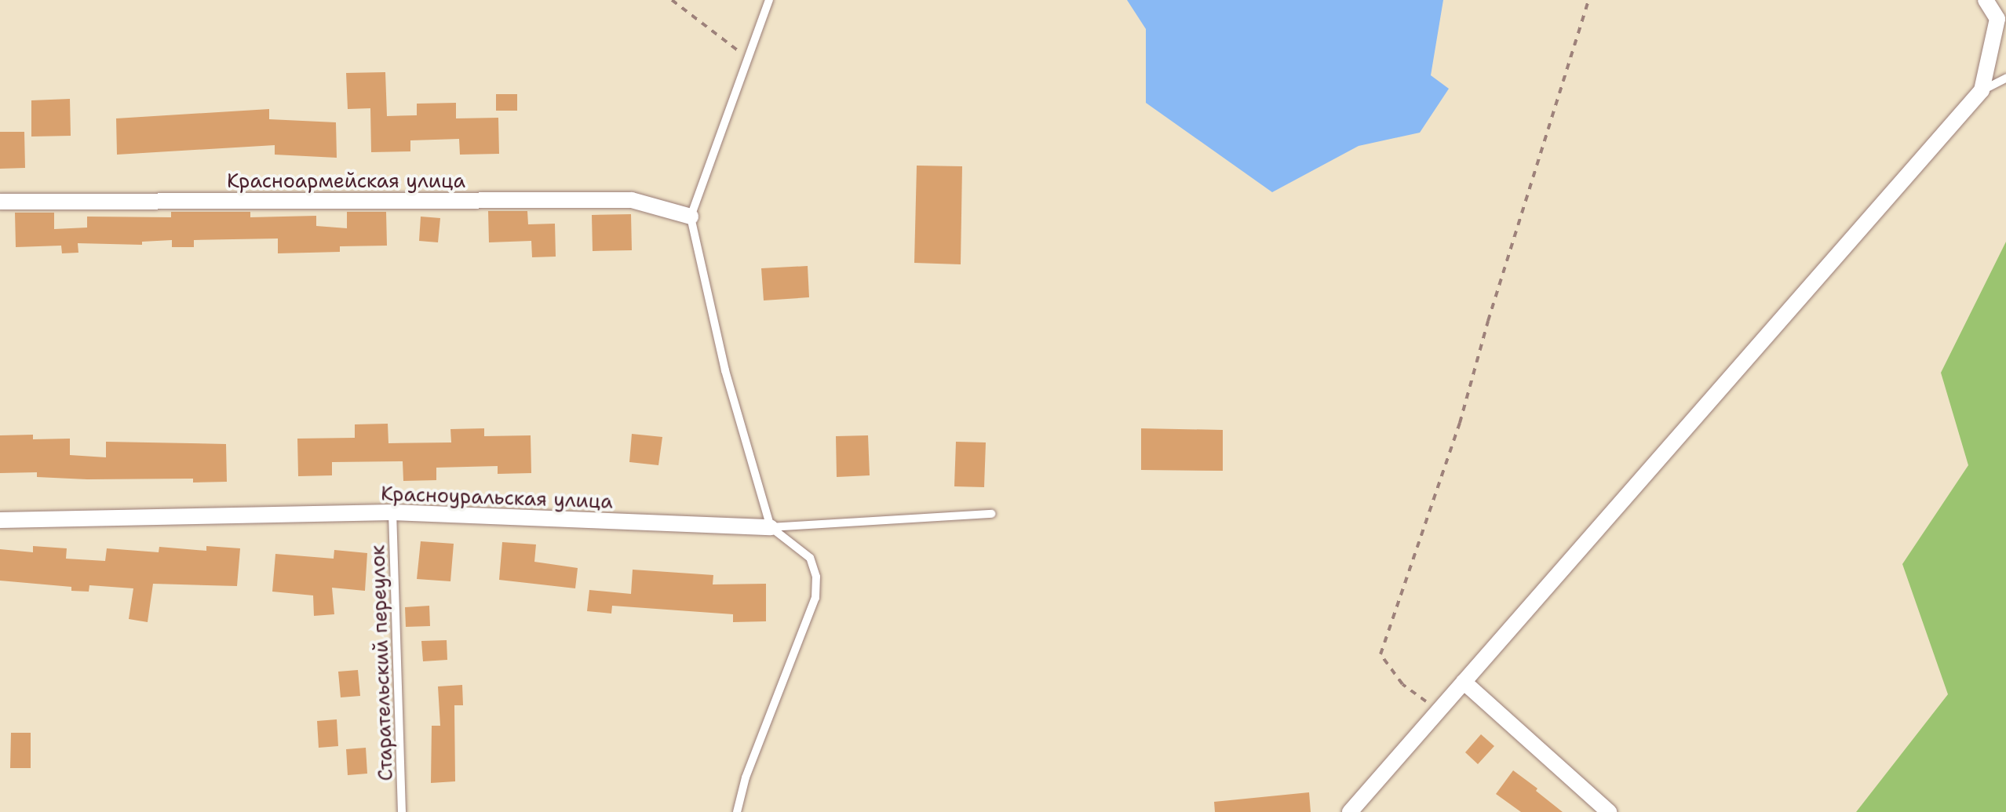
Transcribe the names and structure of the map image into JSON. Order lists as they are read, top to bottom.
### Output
{
  "streets": {
    "street": ["Красноармейская улица", "Красноуральская улица"],
    "lane": ["Старательский переулок"]
  },
  "crossings": [
    ["Красноуральская улица", "Старательский переулок"]
  ]
}
